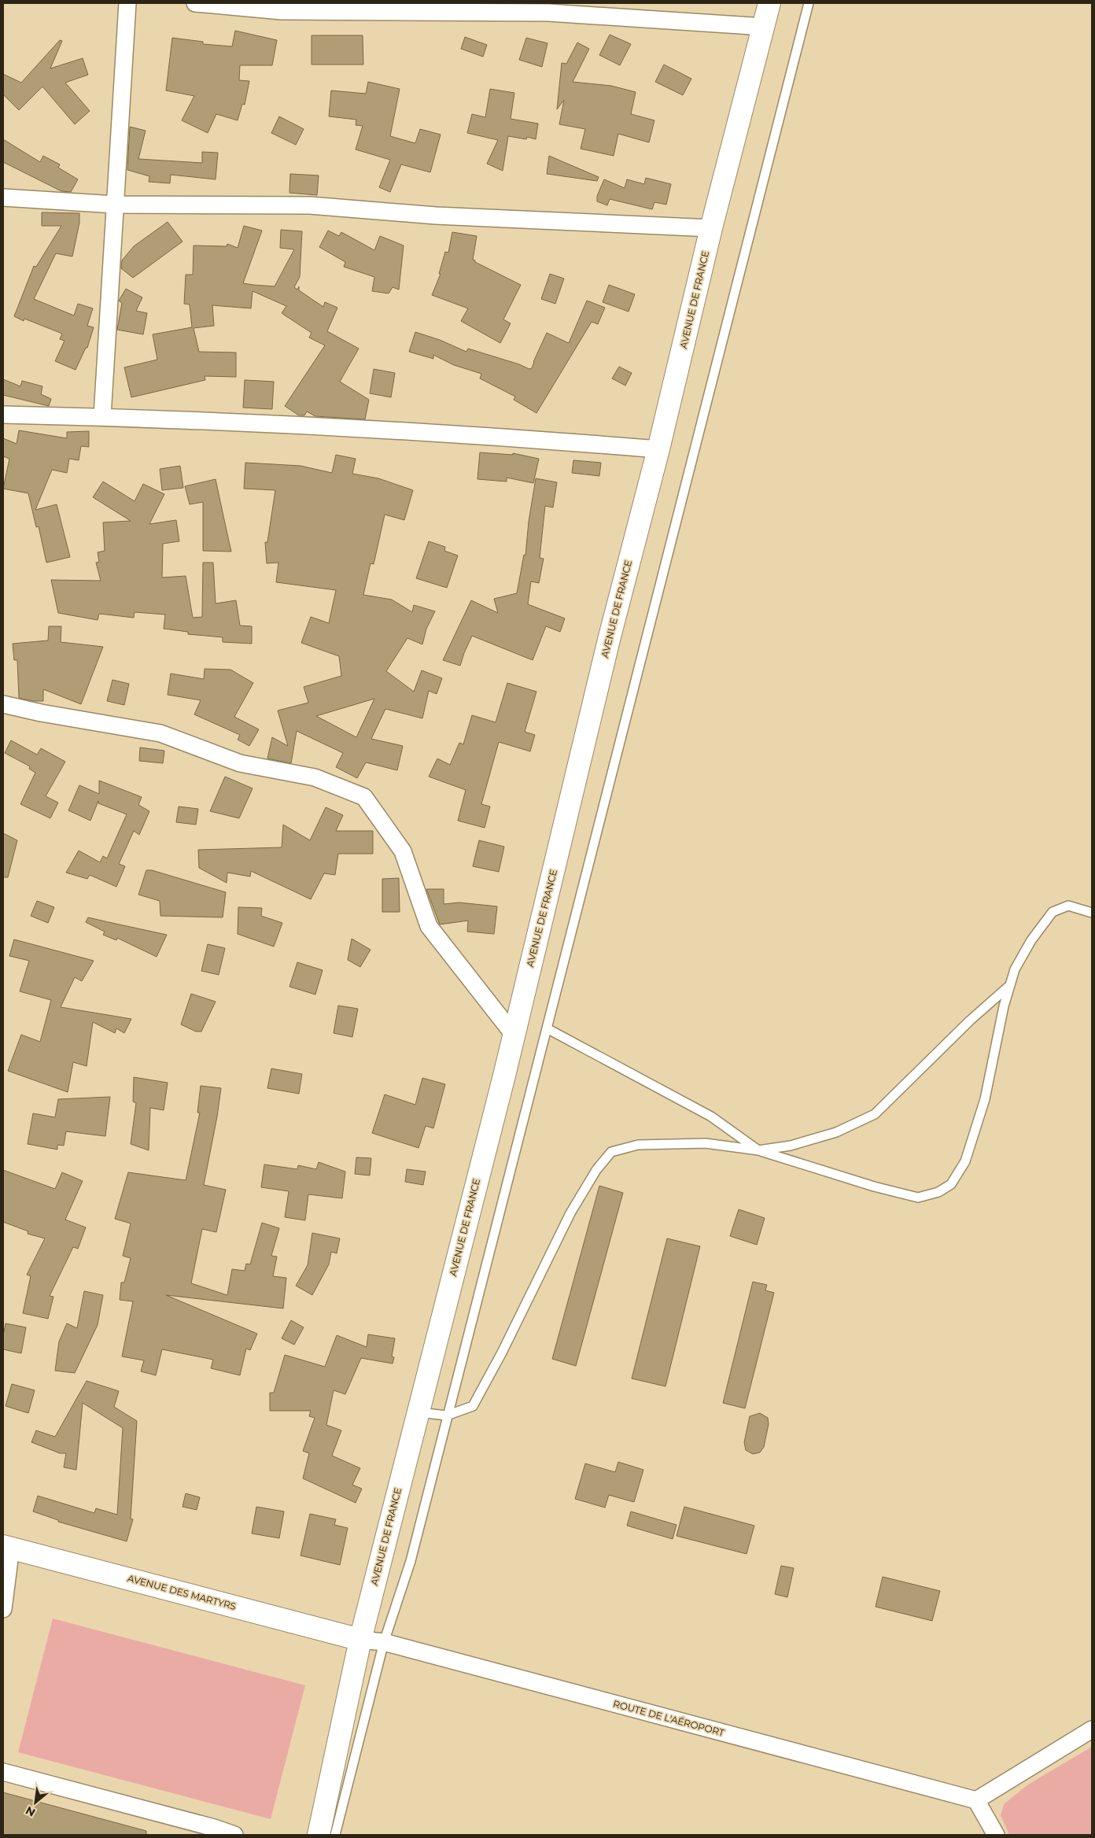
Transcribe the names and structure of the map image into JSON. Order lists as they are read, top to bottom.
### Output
{
  "streets": {
    "main road": ["AVENUE DE FRANCE", "AVENUE DES MARTYRS"],
    "street": ["ROUTE DE L'AÉROPORT"]
  },
  "crossings": [
    ["AVENUE DE FRANCE", "AVENUE DES MARTYRS"],
    ["AVENUE DE FRANCE", "ROUTE DE L'AÉROPORT"],
    ["AVENUE DES MARTYRS", "ROUTE DE L'AÉROPORT"]
  ],
  "north": "bottom left"
}
